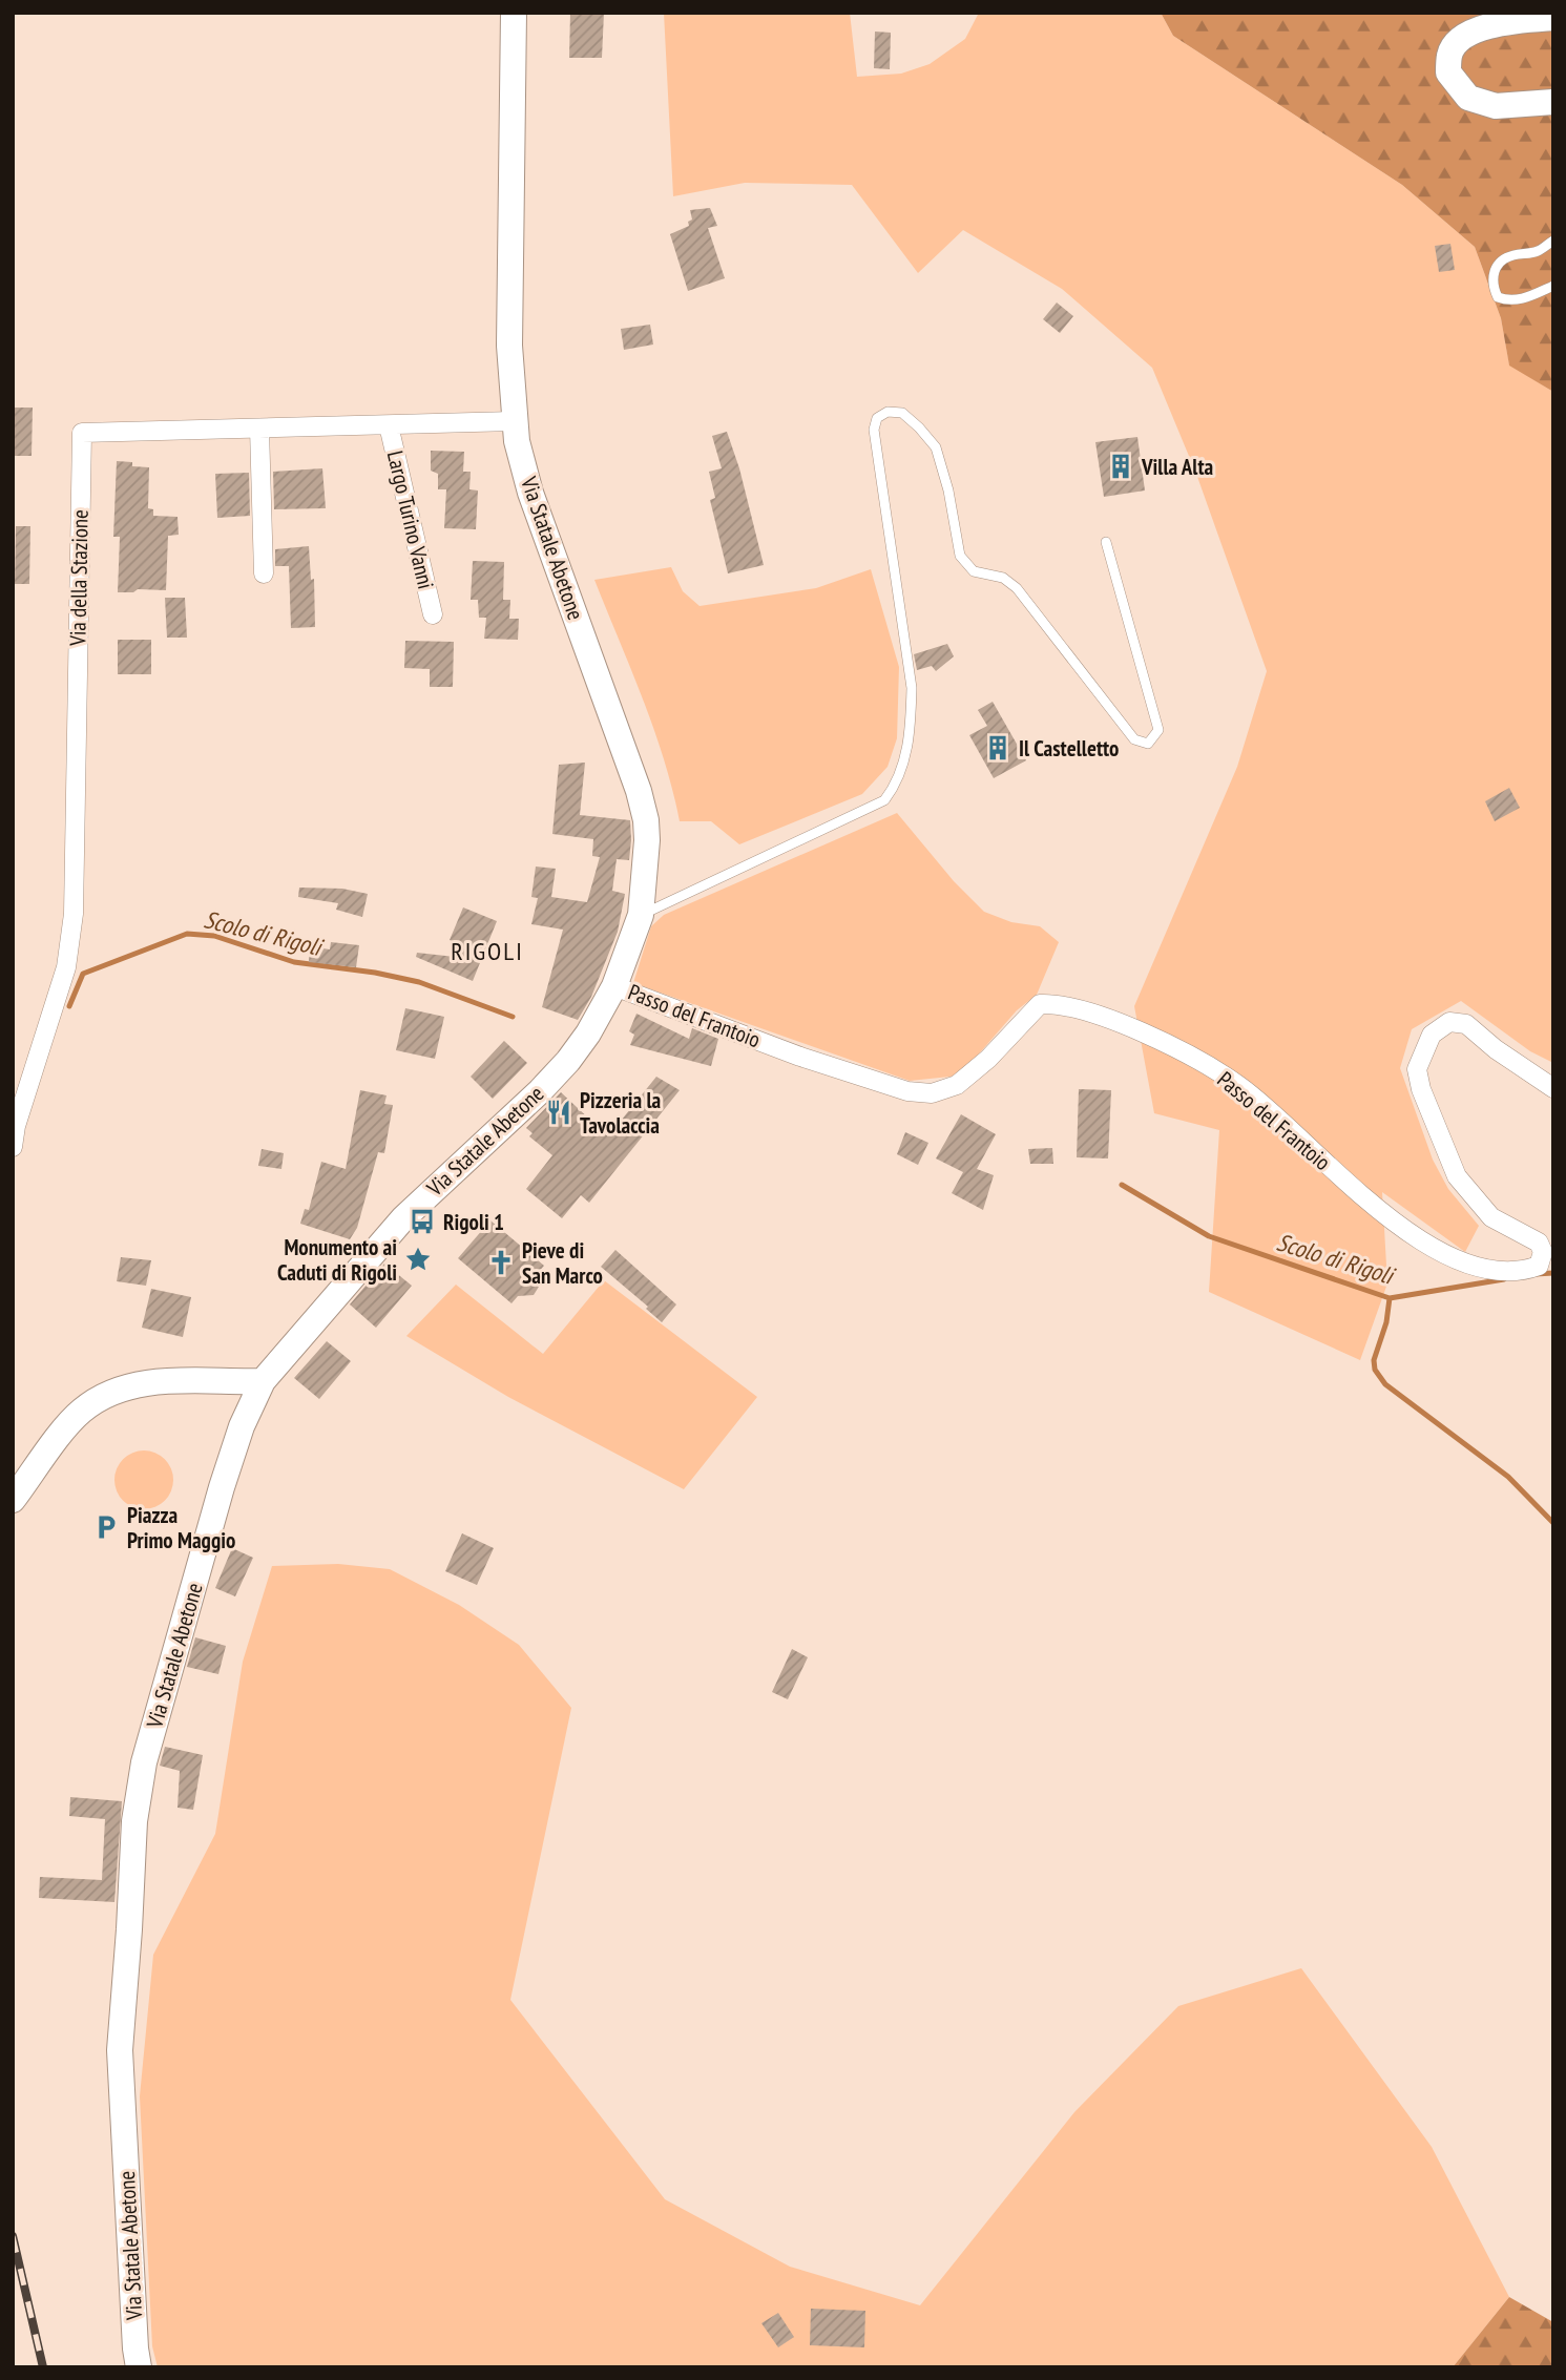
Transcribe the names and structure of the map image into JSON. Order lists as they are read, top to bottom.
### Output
{
  "streets": {
    "main road": ["Via Statale Abetone"],
    "street": ["Largo Turino Vanni", "Via della Stazione", "Passo del Frantoio"]
  },
  "crossings": [
    ["Largo Turino Vanni", "Via della Stazione"],
    ["Via Statale Abetone", "Via della Stazione"],
    ["Via Statale Abetone", "Passo del Frantoio"]
  ],
  "districts": ["RIGOLI"],
  "water": ["Scolo di Rigoli"],
  "places": {
    "building": ["Villa Alta", "Il Castelletto"],
    "restaurant": ["Pizzeria la Tavolaccia"],
    "bus stop": ["Rigoli 1"],
    "place": ["Monumento ai Caduti di Rigoli"],
    "church": ["Pieve di San Marco"],
    "parking": ["Piazza Primo Maggio"]
  }
}
